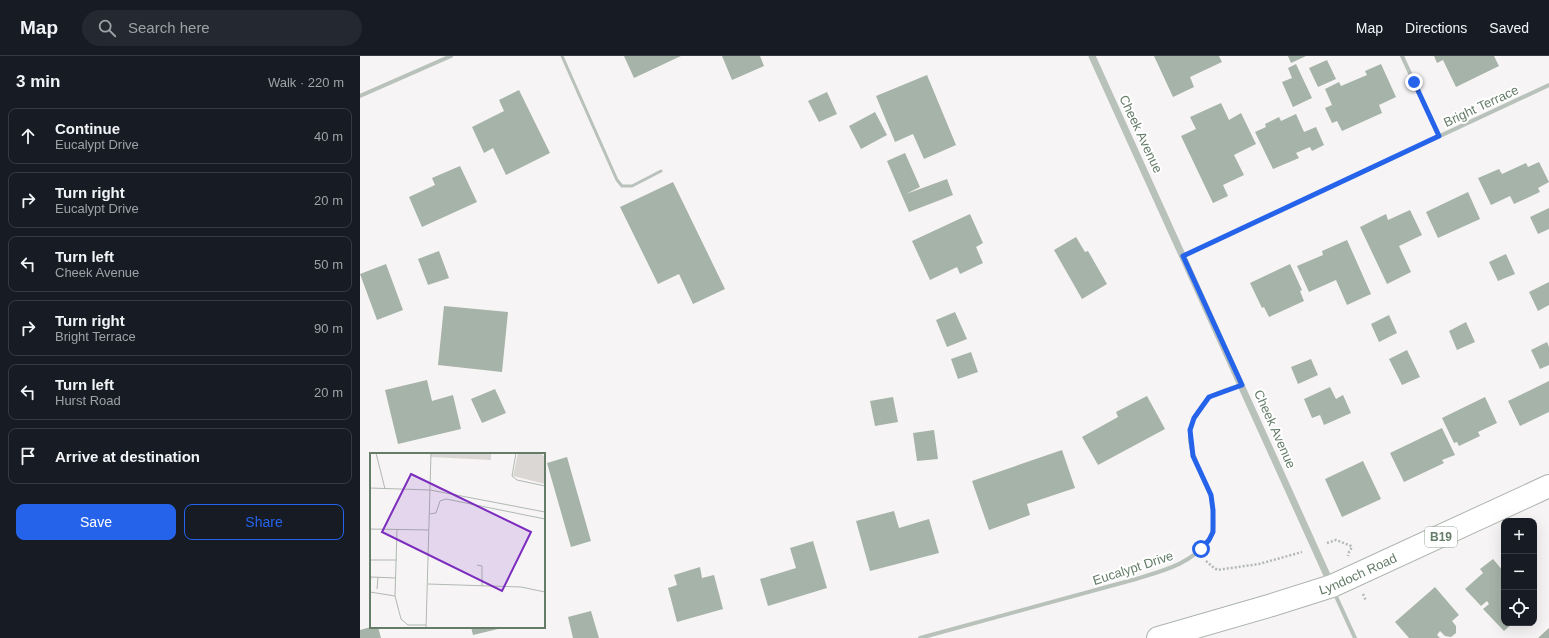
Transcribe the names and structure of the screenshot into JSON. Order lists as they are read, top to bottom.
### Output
{
  "streets": {
    "main road": ["B19", "Lyndoch Road"],
    "street": ["Bright Terrace", "Cheek Avenue", "Eucalypt Drive"]
  },
  "crossings": [
    ["Bright Terrace", "Cheek Avenue"],
    ["Cheek Avenue", "Eucalypt Drive"],
    ["Cheek Avenue", "Lyndoch Road"]
  ],
  "page": {
    "header": "Map",
    "search": "Search here",
    "nav": ["Map", "Directions", "Saved"],
    "heading": ["3 min", "Walk · 220 m"],
    "list": [
      ["Continue", "Eucalypt Drive", "40 m"],
      ["Turn right", "Eucalypt Drive", "20 m"],
      ["Turn left", "Cheek Avenue", "50 m"],
      ["Turn right", "Bright Terrace", "90 m"],
      ["Turn left", "Hurst Road", "20 m"],
      "Arrive at destination"
    ],
    "buttons": ["Save", "Share"],
    "map_buttons": ["+", "−"]
  }
}
